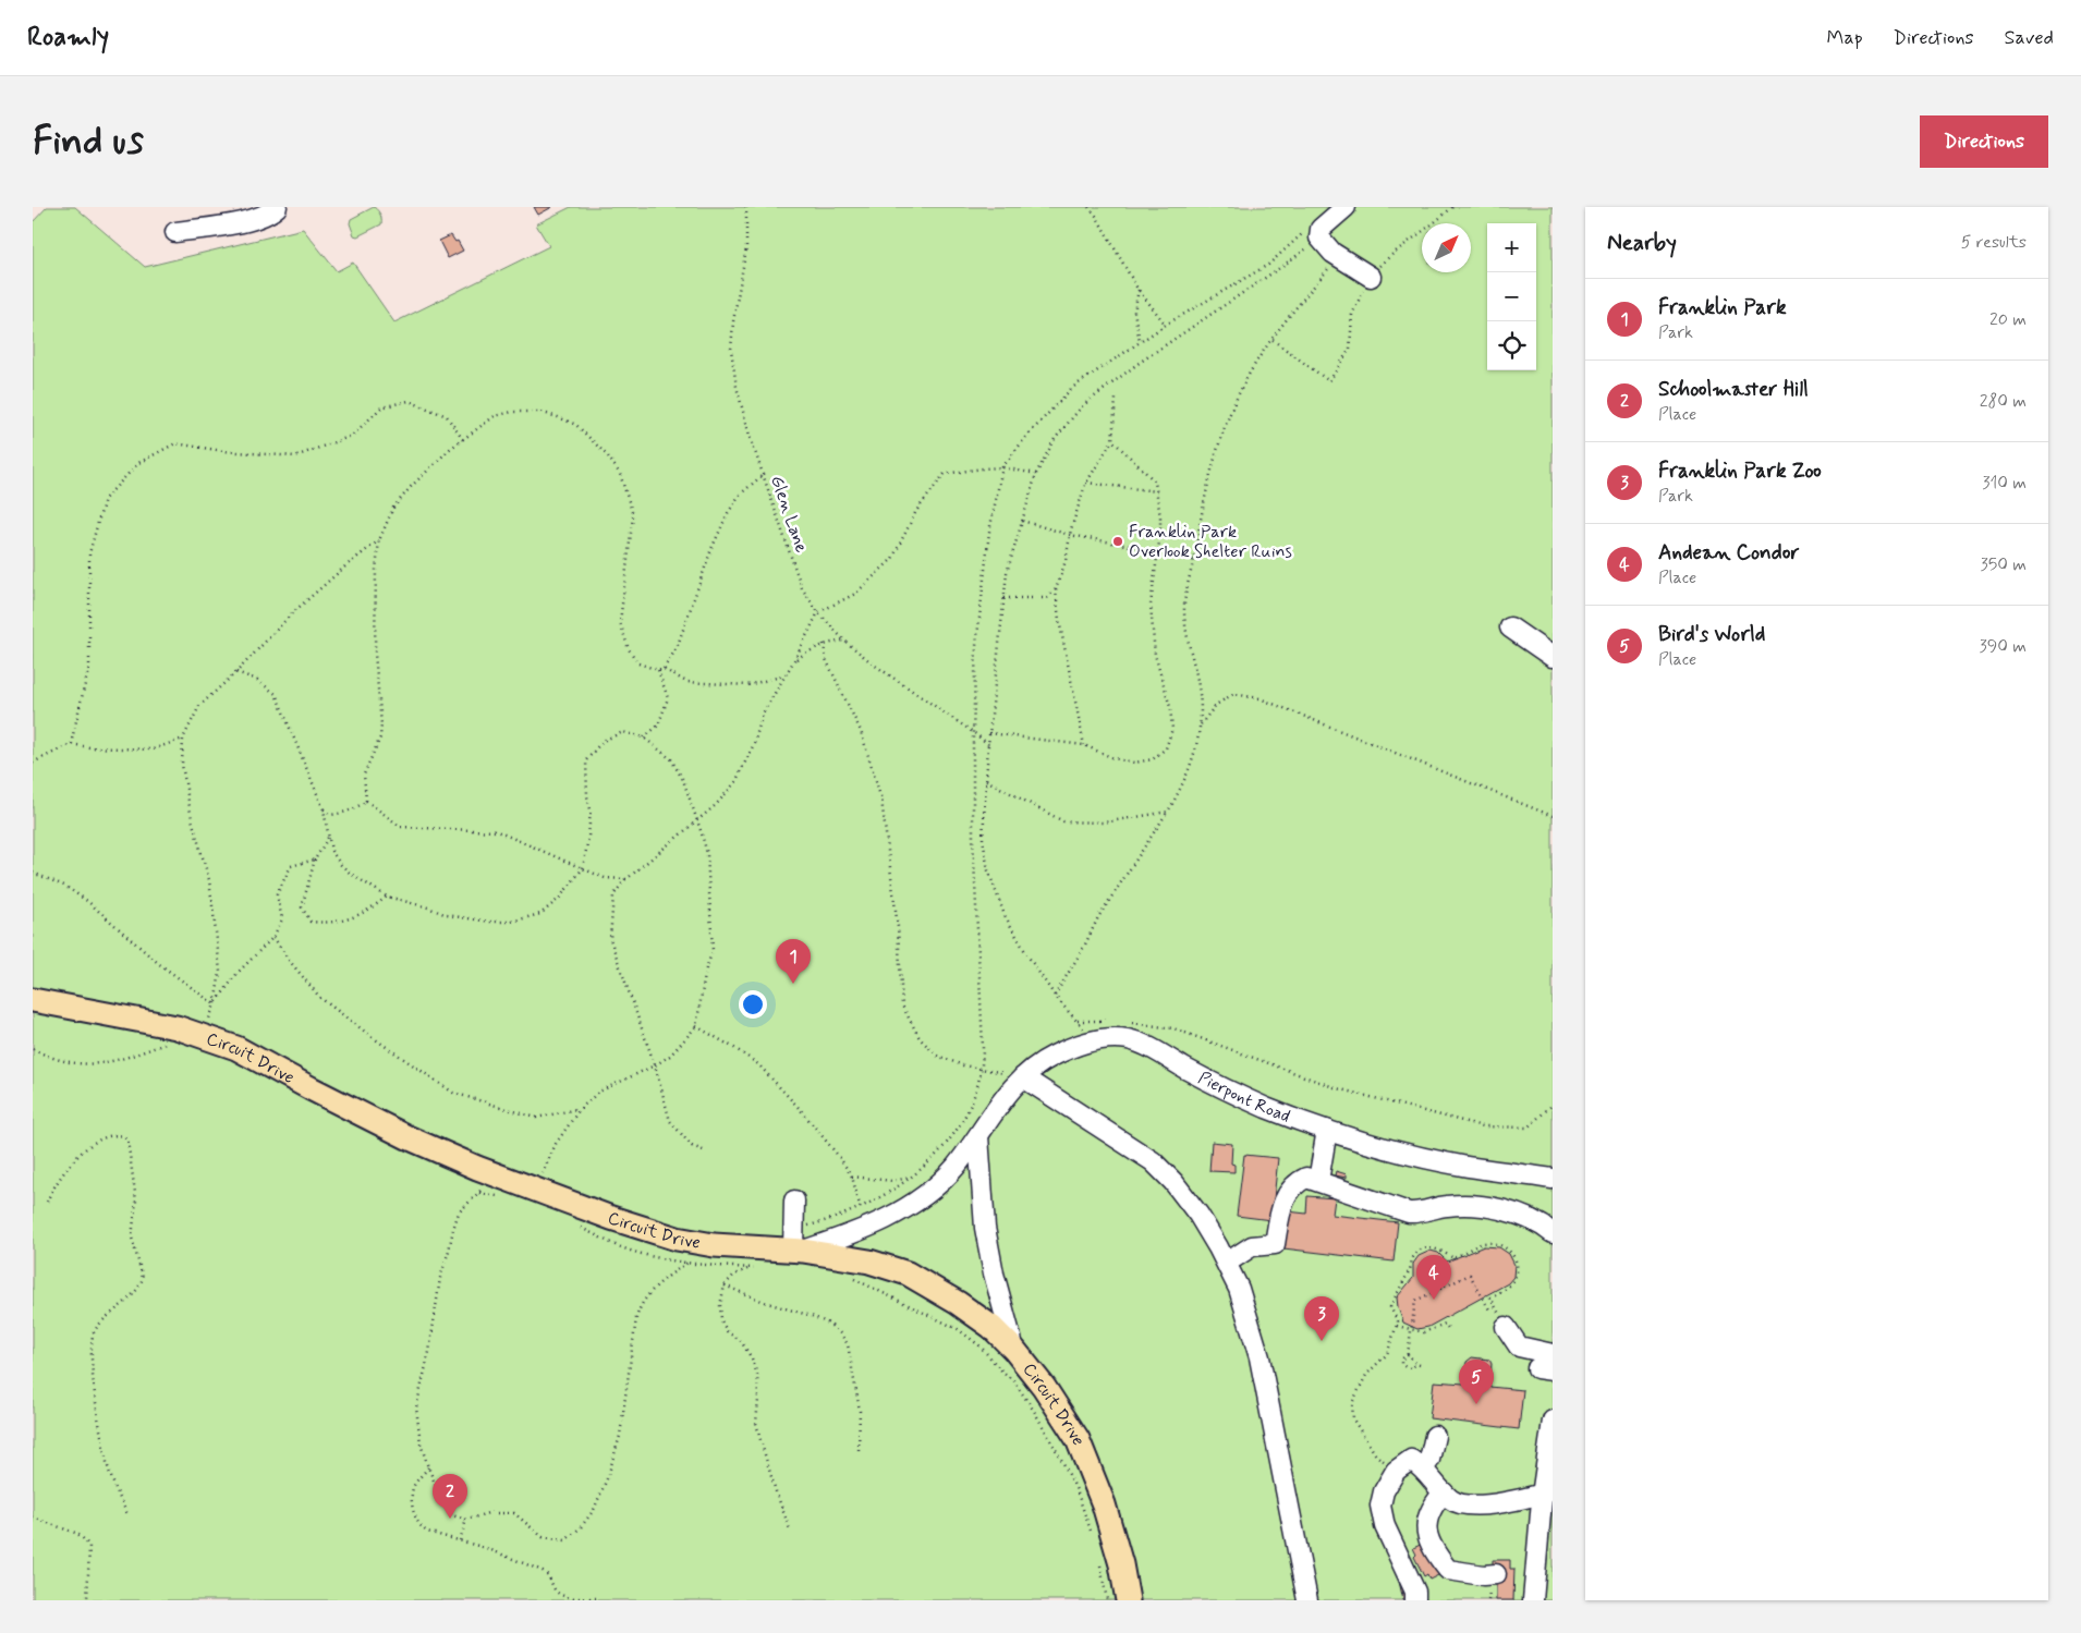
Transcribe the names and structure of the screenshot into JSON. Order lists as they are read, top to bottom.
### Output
{
  "streets": {
    "main road": ["Circuit Drive"],
    "street": ["Pierpont Road"],
    "path": ["Glen Lane"]
  },
  "crossings": [
    ["Circuit Drive", "Pierpont Road"]
  ],
  "places": ["Franklin Park Overlook Shelter Ruins"],
  "north": "top right",
  "page": {
    "header": "Roamly",
    "nav": ["Map", "Directions", "Saved"],
    "buttons": "Directions",
    "title": "Find us",
    "heading": ["Nearby", "5 results"],
    "map_buttons": ["+", "−"],
    "list": [
      {
        "mark": "1",
        "name": "Franklin Park",
        "note": "Park",
        "value": "20 m"
      },
      {
        "mark": "2",
        "name": "Schoolmaster Hill",
        "note": "Place",
        "value": "280 m"
      },
      {
        "mark": "3",
        "name": "Franklin Park Zoo",
        "note": "Park",
        "value": "310 m"
      },
      {
        "mark": "4",
        "name": "Andean Condor",
        "note": "Place",
        "value": "350 m"
      },
      {
        "mark": "5",
        "name": "Bird's World",
        "note": "Place",
        "value": "390 m"
      }
    ],
    "pins": [
      "1",
      "4",
      "3",
      "5",
      "2"
    ]
  }
}
